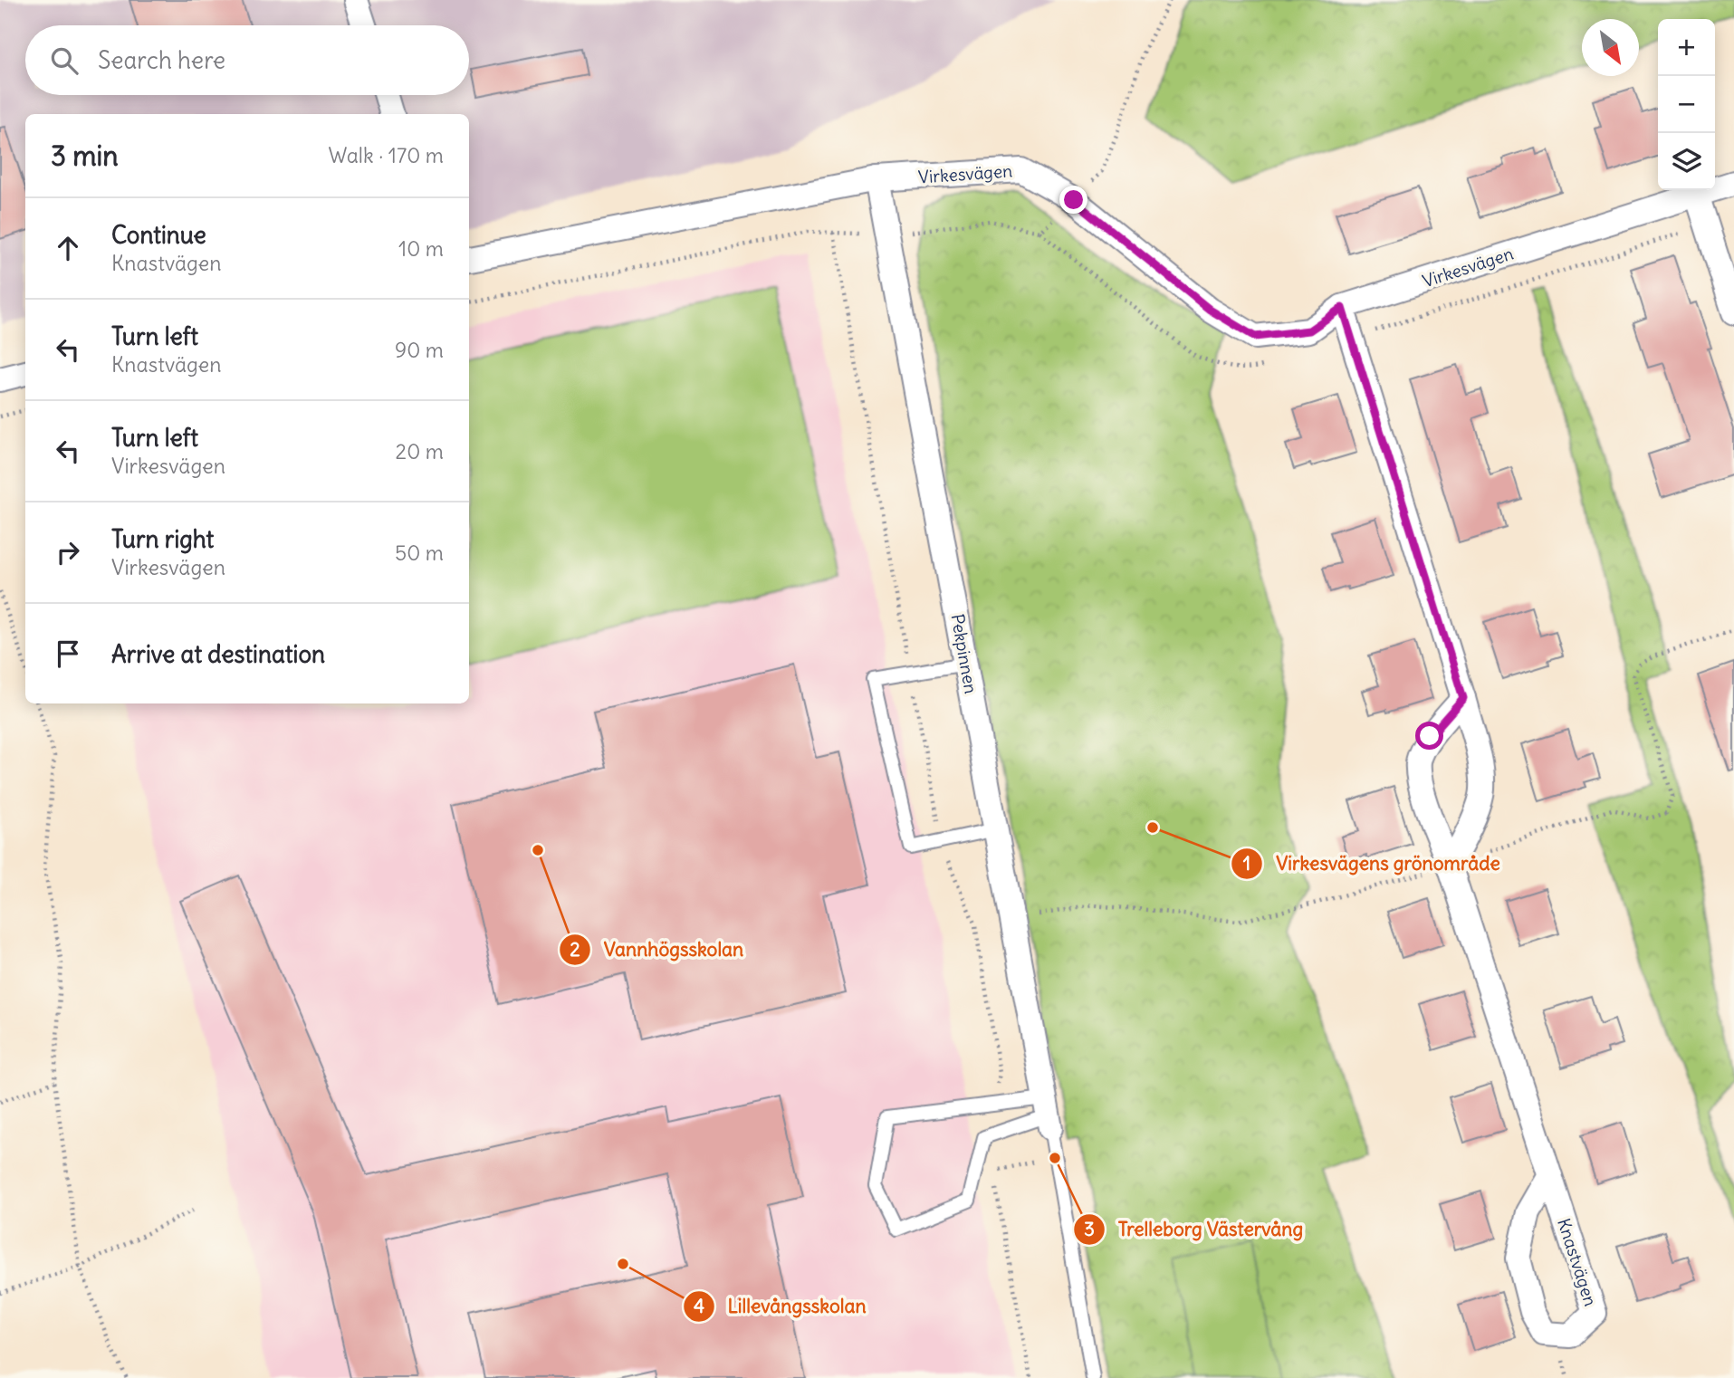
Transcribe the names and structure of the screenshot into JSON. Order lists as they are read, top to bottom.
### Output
{
  "streets": {
    "street": ["Virkesvägen", "Pekpinnen", "Knastvägen"]
  },
  "crossings": [
    ["Virkesvägen", "Pekpinnen"]
  ],
  "places": [
    "Virkesvägens grönområde",
    "Vannhögsskolan",
    "Trelleborg Västervång",
    "Lillevångsskolan"
  ],
  "north": "bottom right",
  "page": {
    "map_buttons": ["+", "−"],
    "search": "Search here",
    "heading": ["3 min", "Walk · 170 m"],
    "list": [
      ["Continue", "Knastvägen", "10 m"],
      ["Turn left", "Knastvägen", "90 m"],
      ["Turn left", "Virkesvägen", "20 m"],
      ["Turn right", "Virkesvägen", "50 m"],
      "Arrive at destination"
    ]
  }
}
